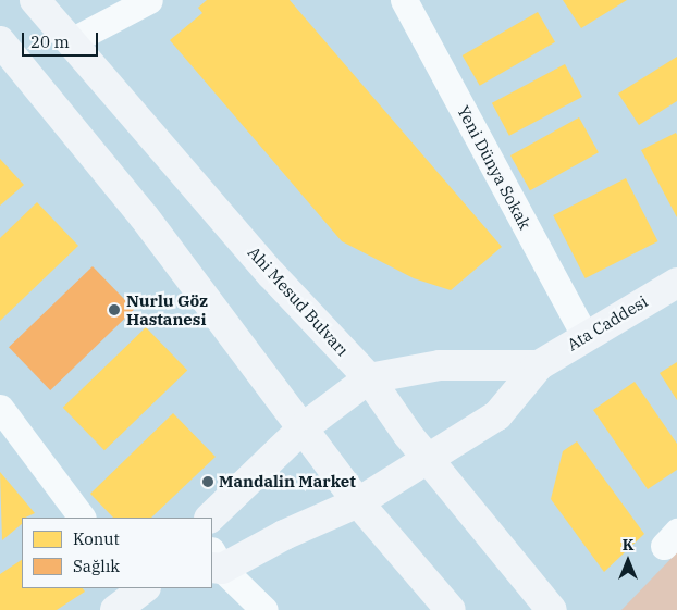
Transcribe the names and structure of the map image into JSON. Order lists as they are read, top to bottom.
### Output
{
  "streets": {
    "main road": ["Ahi Mesud Bulvarı", "Ata Caddesi"],
    "street": ["Yeni Dünya Sokak"]
  },
  "crossings": [
    ["Yeni Dünya Sokak", "Ata Caddesi"],
    ["Ahi Mesud Bulvarı", "Ata Caddesi"]
  ],
  "places": ["Nurlu Göz Hastanesi", "Mandalin Market"],
  "legend": ["Konut", "Sağlık"],
  "scale_bar": "20 m",
  "north": "top"
}
